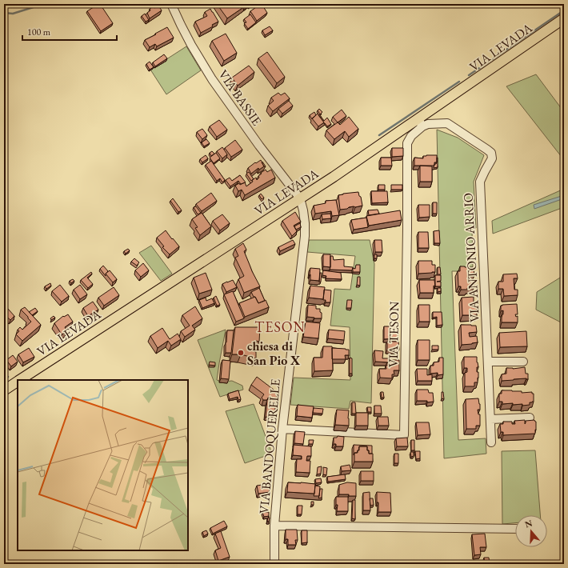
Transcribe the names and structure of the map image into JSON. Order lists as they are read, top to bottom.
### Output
{
  "streets": {
    "main road": ["VIA LEVADA"],
    "street": [
      "VIA BASSIE",
      "VIA ANTONIO ARRIO",
      "VIA TESON",
      "VIA BANDOQUERELLE"
    ]
  },
  "crossings": [
    ["VIA LEVADA", "VIA BASSIE"],
    ["VIA LEVADA", "VIA ANTONIO ARRIO"],
    ["VIA LEVADA", "VIA TESON"],
    ["VIA LEVADA", "VIA BANDOQUERELLE"],
    ["VIA BASSIE", "VIA BANDOQUERELLE"],
    ["VIA ANTONIO ARRIO", "VIA TESON"],
    ["VIA TESON", "VIA BANDOQUERELLE"]
  ],
  "districts": ["TESON"],
  "places": ["chiesa di San Pio X"],
  "scale_bar": "100 m",
  "north": "top"
}
